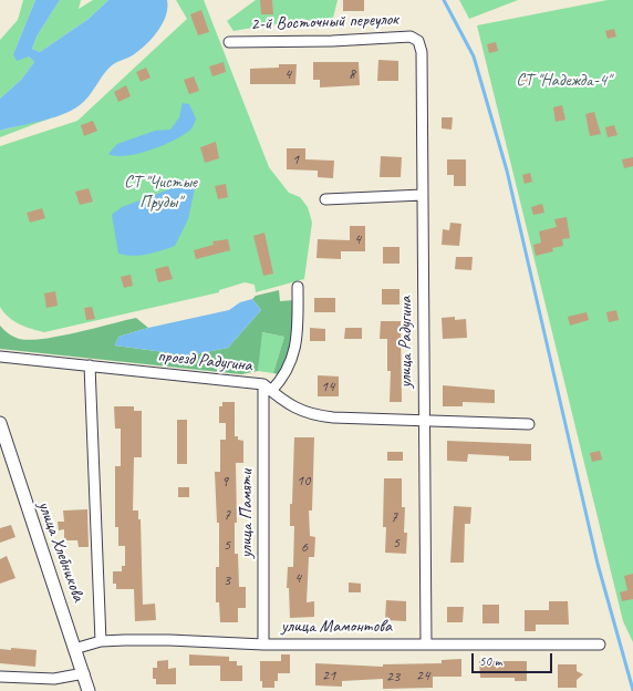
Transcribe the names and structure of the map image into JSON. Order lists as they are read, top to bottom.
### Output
{
  "streets": {
    "street": [
      "2-й Восточный переулок",
      "улица Радугина",
      "проезд Радугина",
      "улица Памяти",
      "улица Хлебникова",
      "улица Мамонтова"
    ]
  },
  "crossings": [
    ["2-й Восточный переулок", "улица Радугина"],
    ["улица Радугина", "проезд Радугина"],
    ["улица Радугина", "улица Мамонтова"],
    ["проезд Радугина", "улица Памяти"],
    ["улица Памяти", "улица Мамонтова"],
    ["улица Хлебникова", "улица Мамонтова"]
  ],
  "parks": ["СТ \"Надежда-4\"", "СТ \"Чистые Пруды\""],
  "house_numbers": [
    "4",
    "8",
    "1",
    "4",
    "14",
    "10",
    "9",
    "7",
    "7",
    "5",
    "5",
    "6",
    "4",
    "3",
    "21",
    "24",
    "23"
  ],
  "scale_bar": "50 m"
}
